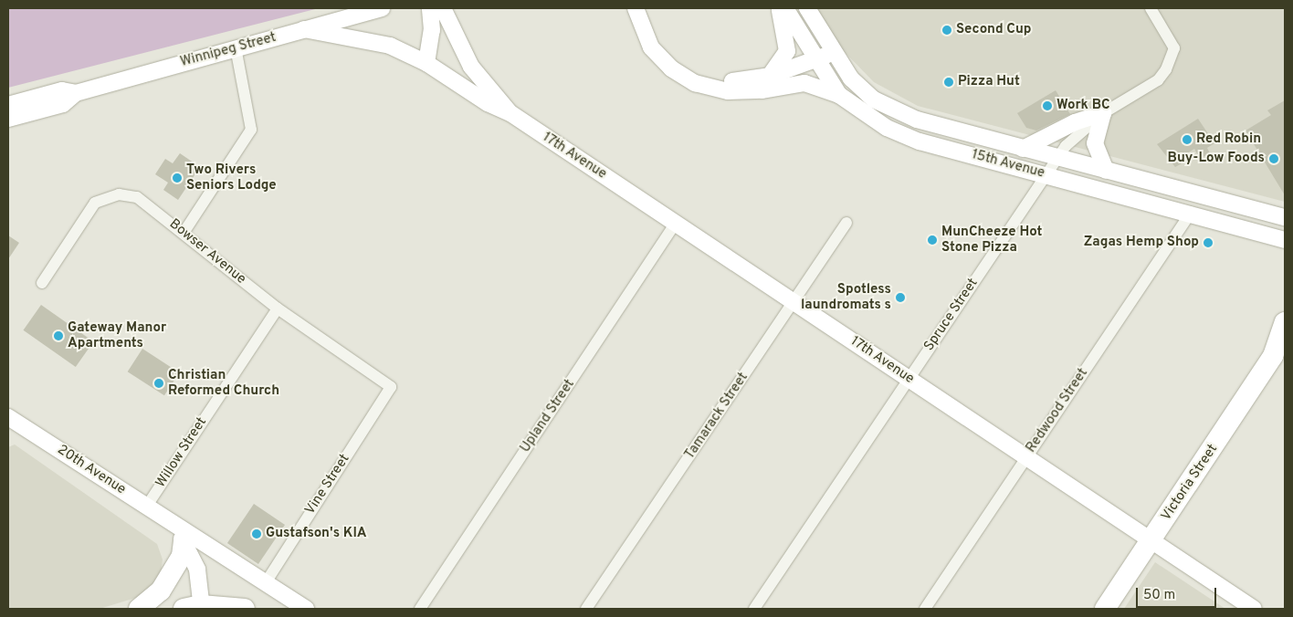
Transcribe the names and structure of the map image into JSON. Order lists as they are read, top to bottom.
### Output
{
  "streets": {
    "highway": ["Victoria Street"],
    "street": [
      "Winnipeg Street",
      "17th Avenue",
      "15th Avenue",
      "Bowser Avenue",
      "Spruce Street",
      "Redwood Street",
      "Upland Street",
      "Tamarack Street",
      "Willow Street",
      "20th Avenue",
      "Vine Street"
    ]
  },
  "crossings": [
    ["Winnipeg Street", "17th Avenue"],
    ["17th Avenue", "Spruce Street"],
    ["17th Avenue", "Redwood Street"],
    ["17th Avenue", "Upland Street"],
    ["17th Avenue", "Tamarack Street"],
    ["17th Avenue", "Victoria Street"],
    ["15th Avenue", "Spruce Street"],
    ["15th Avenue", "Redwood Street"],
    ["Bowser Avenue", "Willow Street"],
    ["Bowser Avenue", "Vine Street"],
    ["Willow Street", "20th Avenue"],
    ["20th Avenue", "Vine Street"]
  ],
  "places": [
    "Second Cup",
    "Pizza Hut",
    "Work BC",
    "Red Robin",
    "Buy-Low Foods",
    "Two Rivers Seniors Lodge",
    "MunCheeze Hot Stone Pizza",
    "Zagas Hemp Shop",
    "Spotless laundromats s",
    "Gateway Manor Apartments",
    "Christian Reformed Church",
    "Gustafson's KIA"
  ],
  "scale_bar": "50 m"
}
